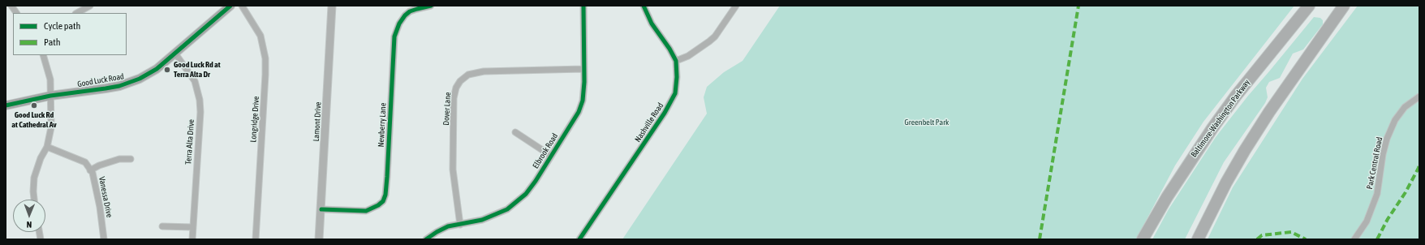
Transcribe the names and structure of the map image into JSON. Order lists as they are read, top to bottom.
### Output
{
  "streets": {
    "highway": ["Baltimore-Washington Parkway"],
    "main road": ["Good Luck Road"],
    "street": [
      "Dover Lane",
      "Longridge Drive",
      "Lamont Drive",
      "Nashville Road",
      "Newberry Lane",
      "Terra Alta Drive",
      "Elbrook Road",
      "Park Central Road",
      "Vanessa Drive"
    ]
  },
  "crossings": [
    ["Good Luck Road", "Terra Alta Drive"],
    ["Dover Lane", "Elbrook Road"],
    ["Lamont Drive", "Newberry Lane"]
  ],
  "parks": ["Greenbelt Park"],
  "places": ["Good Luck Rd at Terra Alta Dr", "Good Luck Rd at Cathedral Av"],
  "legend": ["Cycle path", "Path"],
  "north": "bottom"
}
